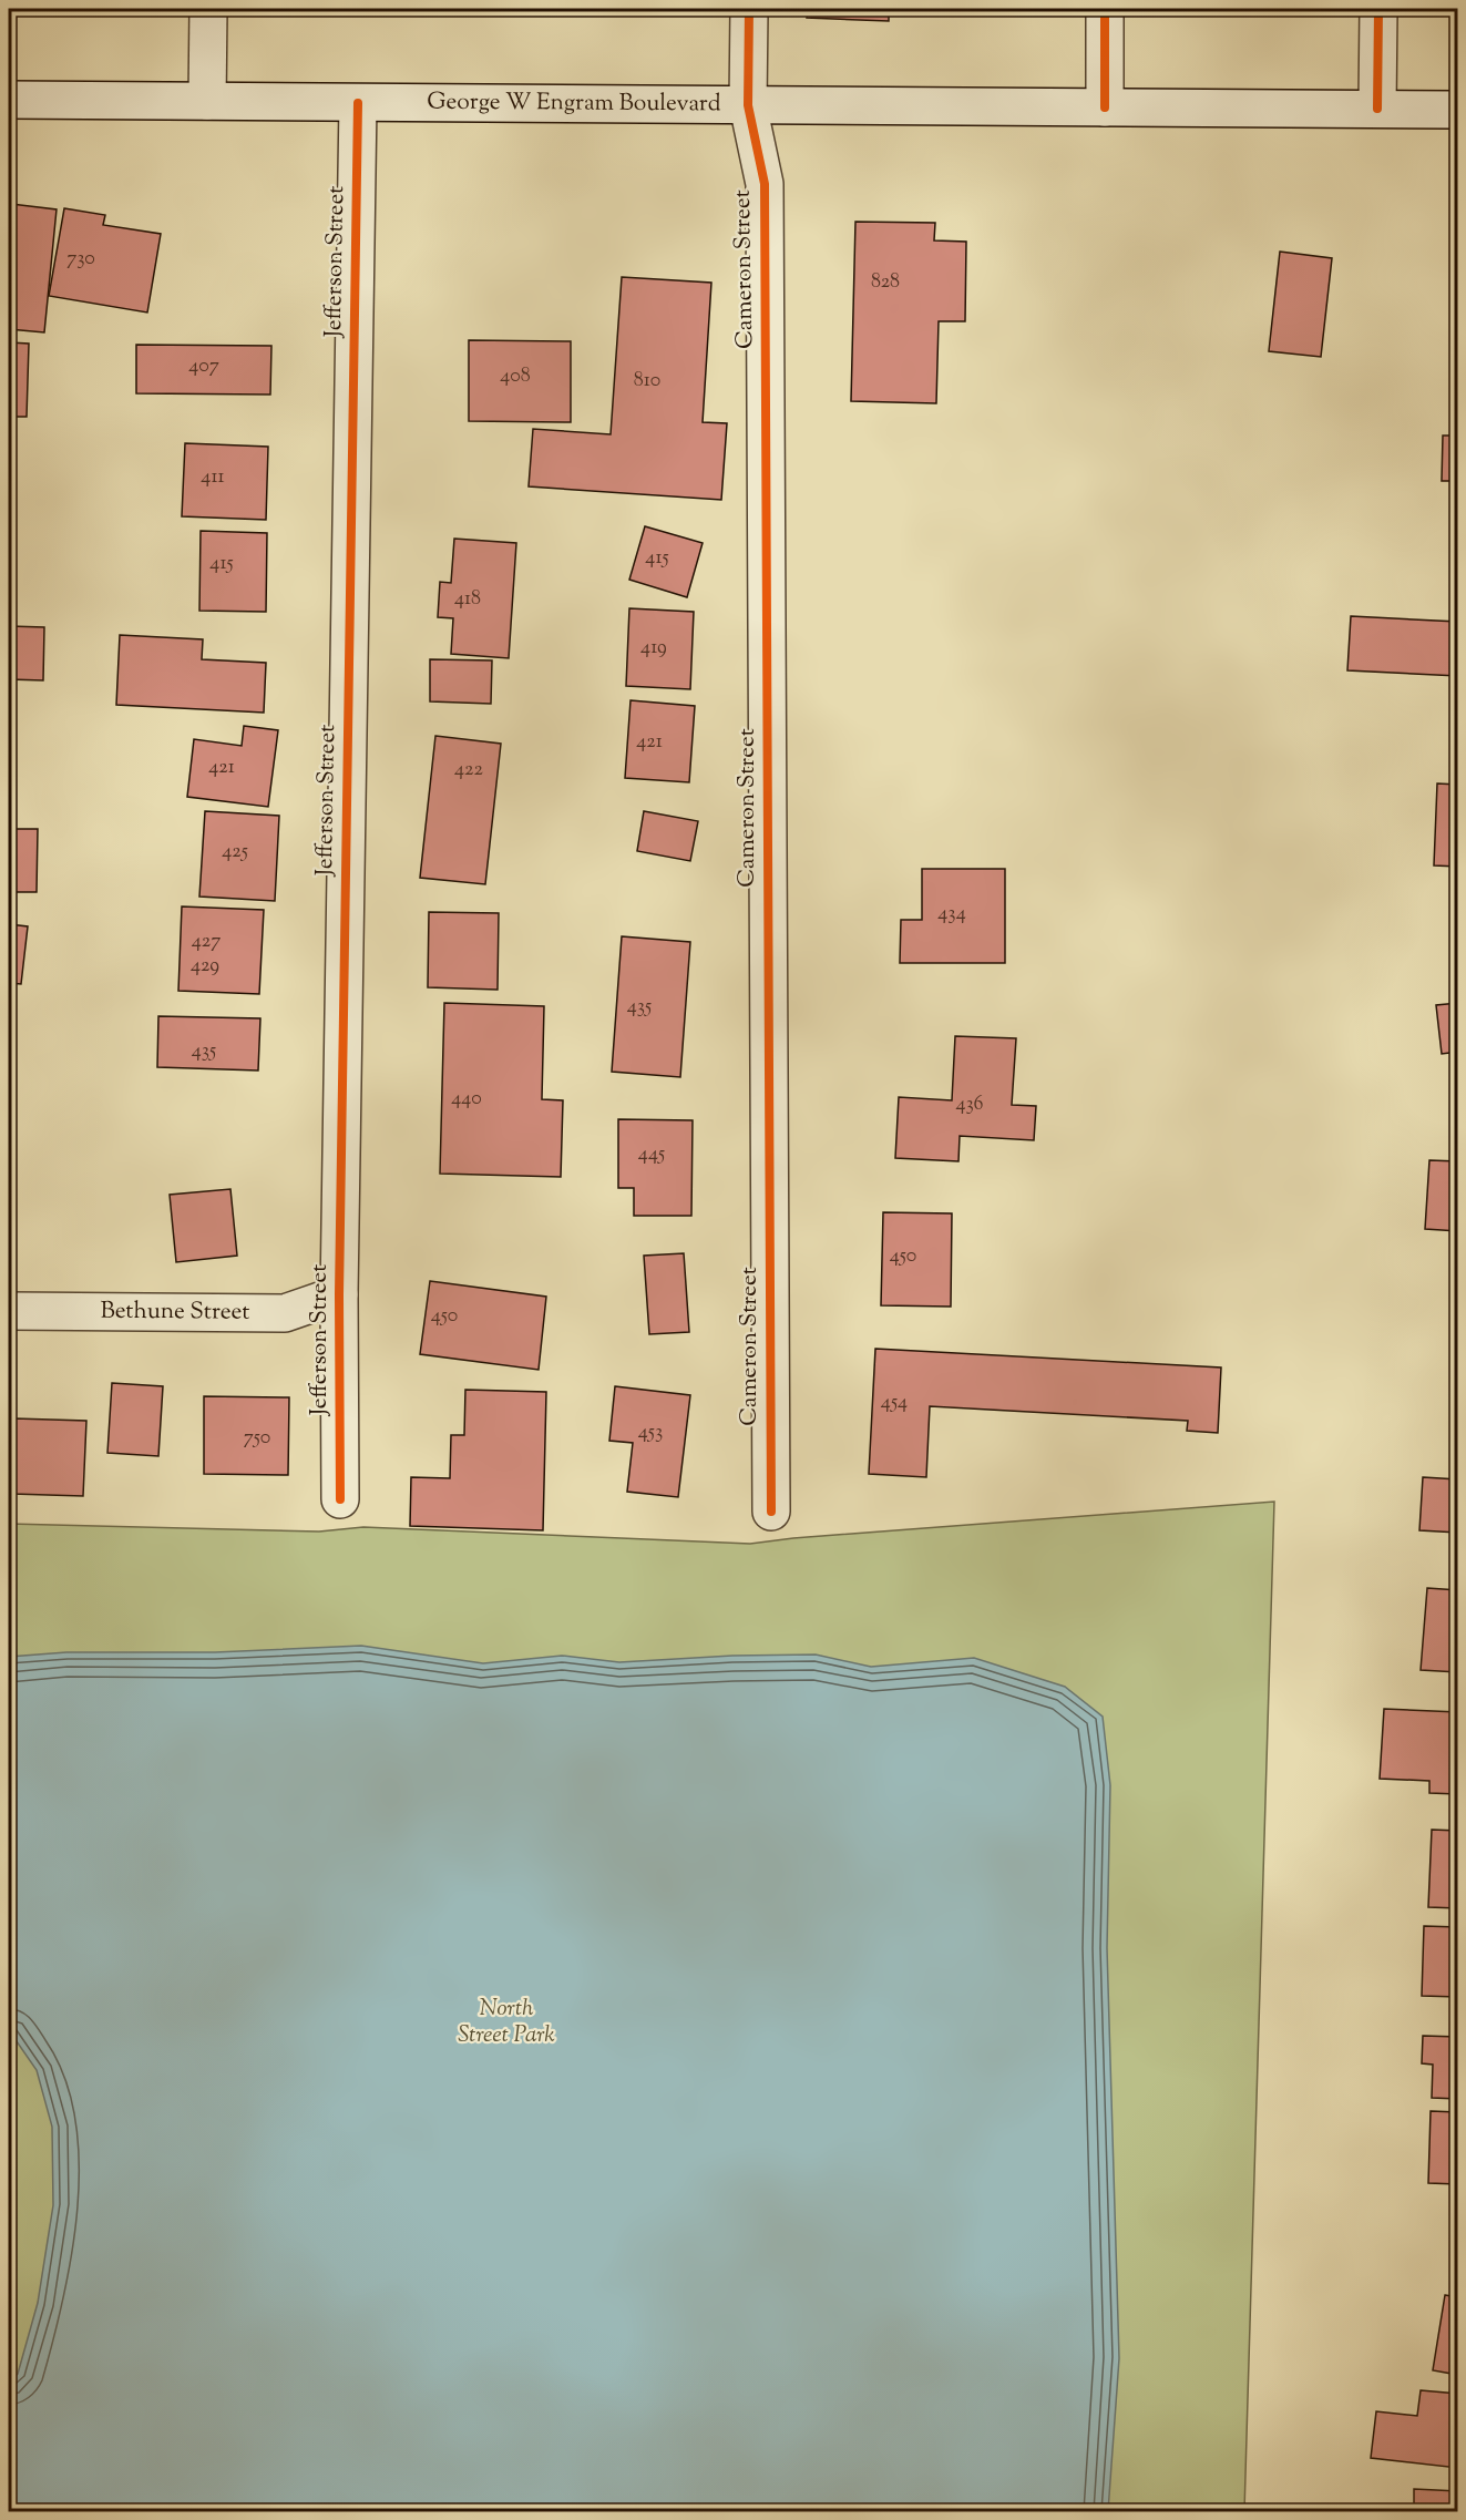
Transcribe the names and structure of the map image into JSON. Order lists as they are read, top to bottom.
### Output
{
  "streets": {
    "street": [
      "George W Engram Boulevard",
      "Jefferson Street",
      "Cameron Street",
      "Bethune Street"
    ]
  },
  "crossings": [
    ["George W Engram Boulevard", "Jefferson Street"],
    ["George W Engram Boulevard", "Cameron Street"],
    ["Jefferson Street", "Bethune Street"]
  ],
  "parks": ["North Street Park"],
  "house_numbers": [
    "730",
    "828",
    "407",
    "408",
    "810",
    "411",
    "415",
    "415",
    "418",
    "419",
    "421",
    "421",
    "422",
    "425",
    "434",
    "427",
    "429",
    "435",
    "435",
    "440",
    "436",
    "445",
    "450",
    "450",
    "454",
    "453",
    "750"
  ]
}
